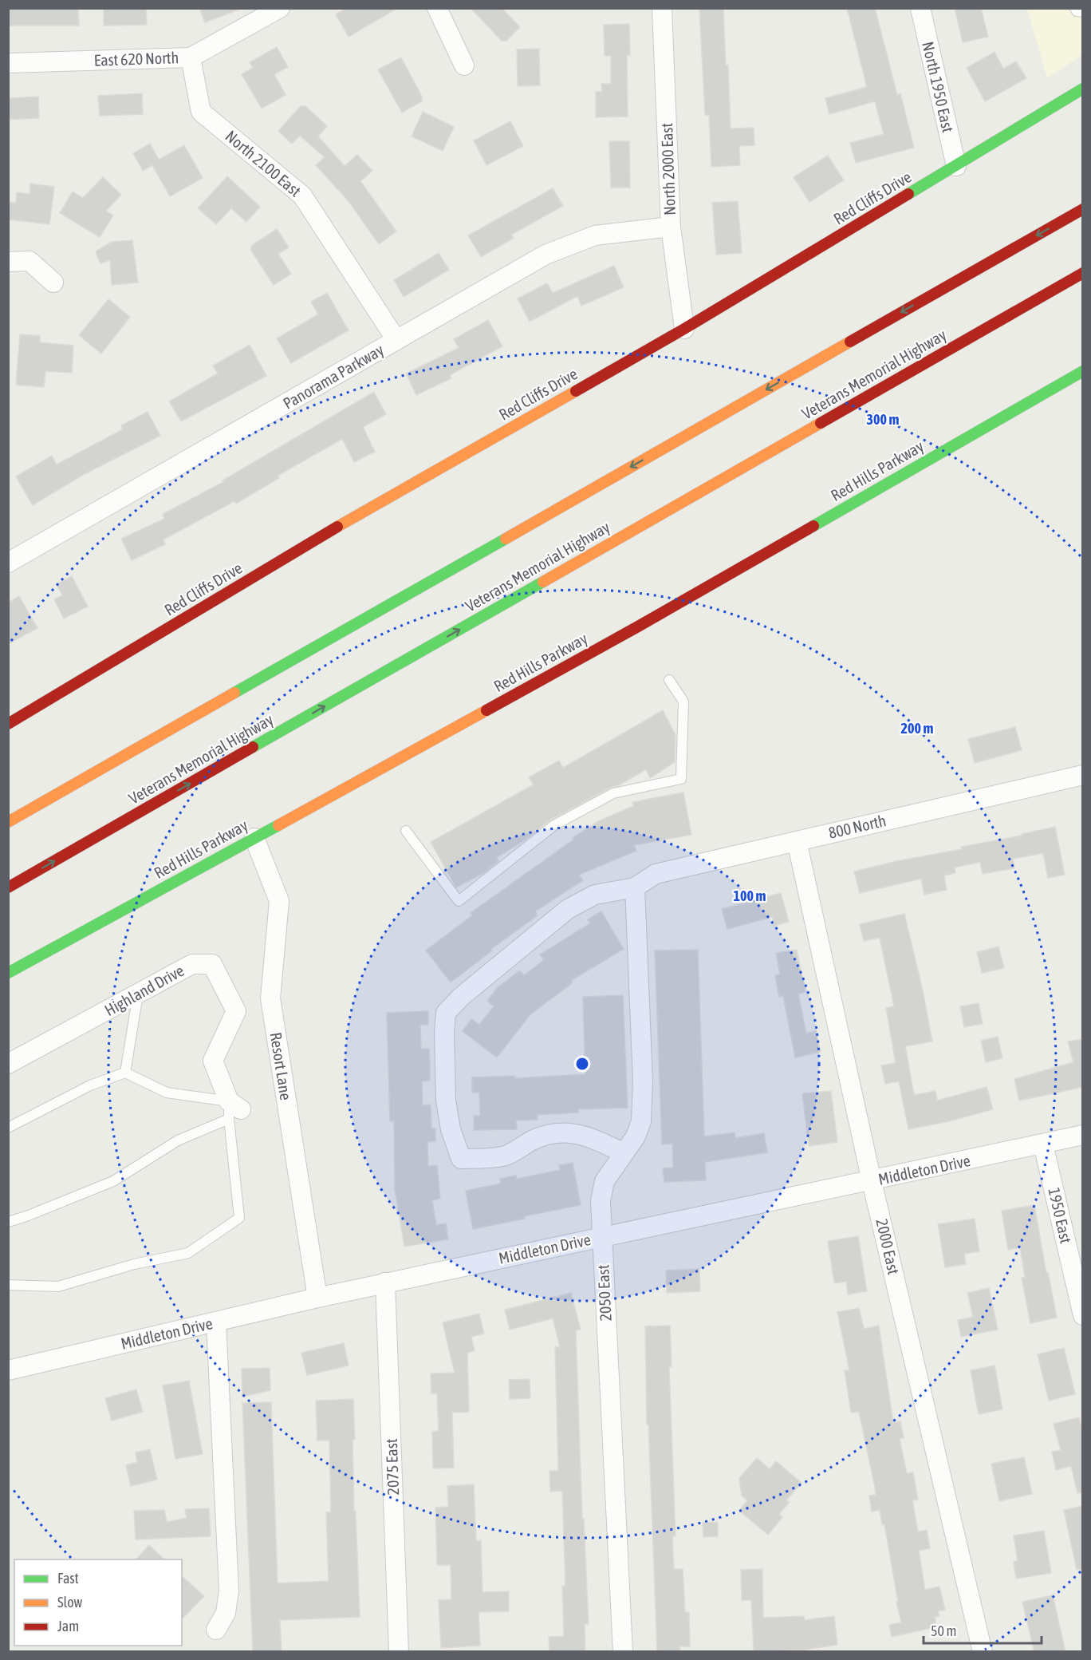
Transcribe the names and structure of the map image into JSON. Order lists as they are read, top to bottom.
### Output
{
  "streets": {
    "main road": ["Red Cliffs Drive", "Veterans Memorial Highway", "Red Hills Parkway"],
    "street": [
      "East 620 North",
      "North 1950 East",
      "North 2100 East",
      "North 2000 East",
      "Panorama Parkway",
      "800 North",
      "Highland Drive",
      "Resort Lane",
      "Middleton Drive",
      "1950 East",
      "2000 East",
      "2050 East",
      "2075 East"
    ]
  },
  "crossings": [
    ["East 620 North", "North 2100 East"],
    ["North 1950 East", "Red Cliffs Drive"],
    ["North 2100 East", "Panorama Parkway"],
    ["North 2000 East", "Red Cliffs Drive"],
    ["North 2000 East", "Panorama Parkway"],
    ["Red Hills Parkway", "Resort Lane"],
    ["800 North", "2000 East"],
    ["800 North", "2050 East"],
    ["Resort Lane", "Middleton Drive"],
    ["Middleton Drive", "1950 East"],
    ["Middleton Drive", "2000 East"],
    ["Middleton Drive", "2050 East"],
    ["Middleton Drive", "2075 East"]
  ],
  "legend": ["Fast", "Slow", "Jam"],
  "scale_bar": "50 m",
  "rings": ["300 m", "200 m", "100 m"]
}
